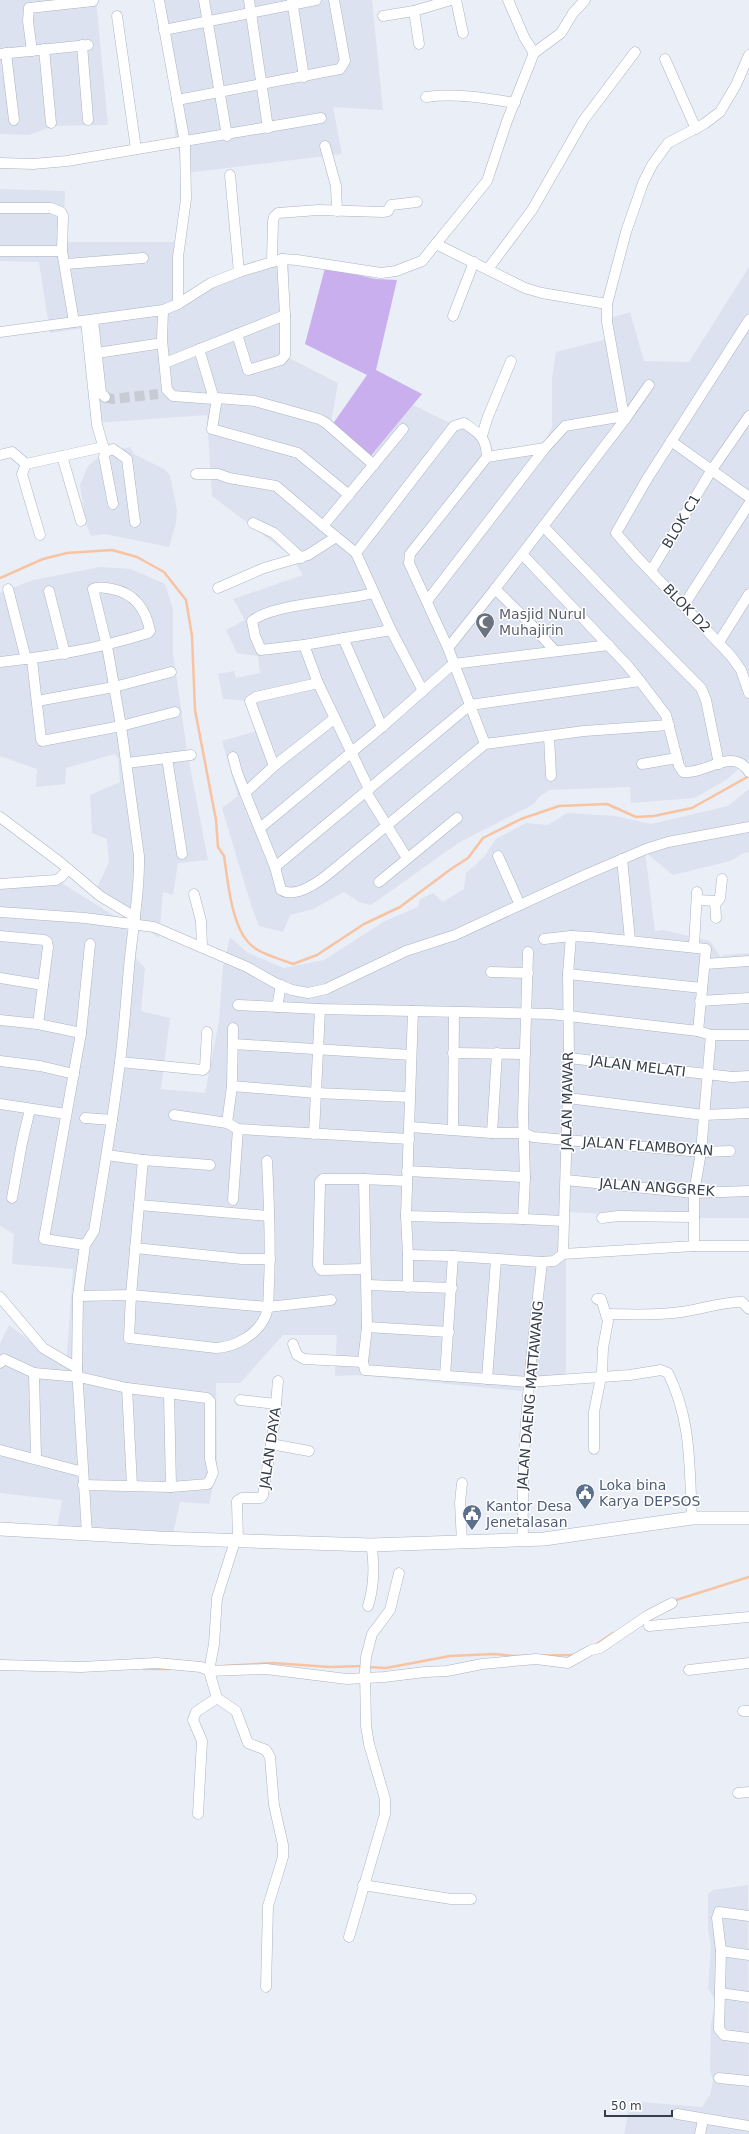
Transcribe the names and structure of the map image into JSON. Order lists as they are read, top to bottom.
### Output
{
  "streets": {
    "street": [
      "BLOK C1",
      "BLOK D2",
      "JALAN MELATI",
      "JALAN MAWAR",
      "JALAN FLAMBOYAN",
      "JALAN ANGGREK",
      "JALAN DAENG MATTAWANG",
      "JALAN DAYA"
    ]
  },
  "crossings": [
    ["BLOK C1", "BLOK D2"],
    ["JALAN MELATI", "JALAN MAWAR"],
    ["JALAN MAWAR", "JALAN FLAMBOYAN"],
    ["JALAN MAWAR", "JALAN ANGGREK"]
  ],
  "places": {
    "mosque": ["Masjid Nurul Muhajirin"],
    "public building": ["Loka bina Karya DEPSOS", "Kantor Desa Jenetalasan"]
  },
  "scale_bar": "50 m"
}
